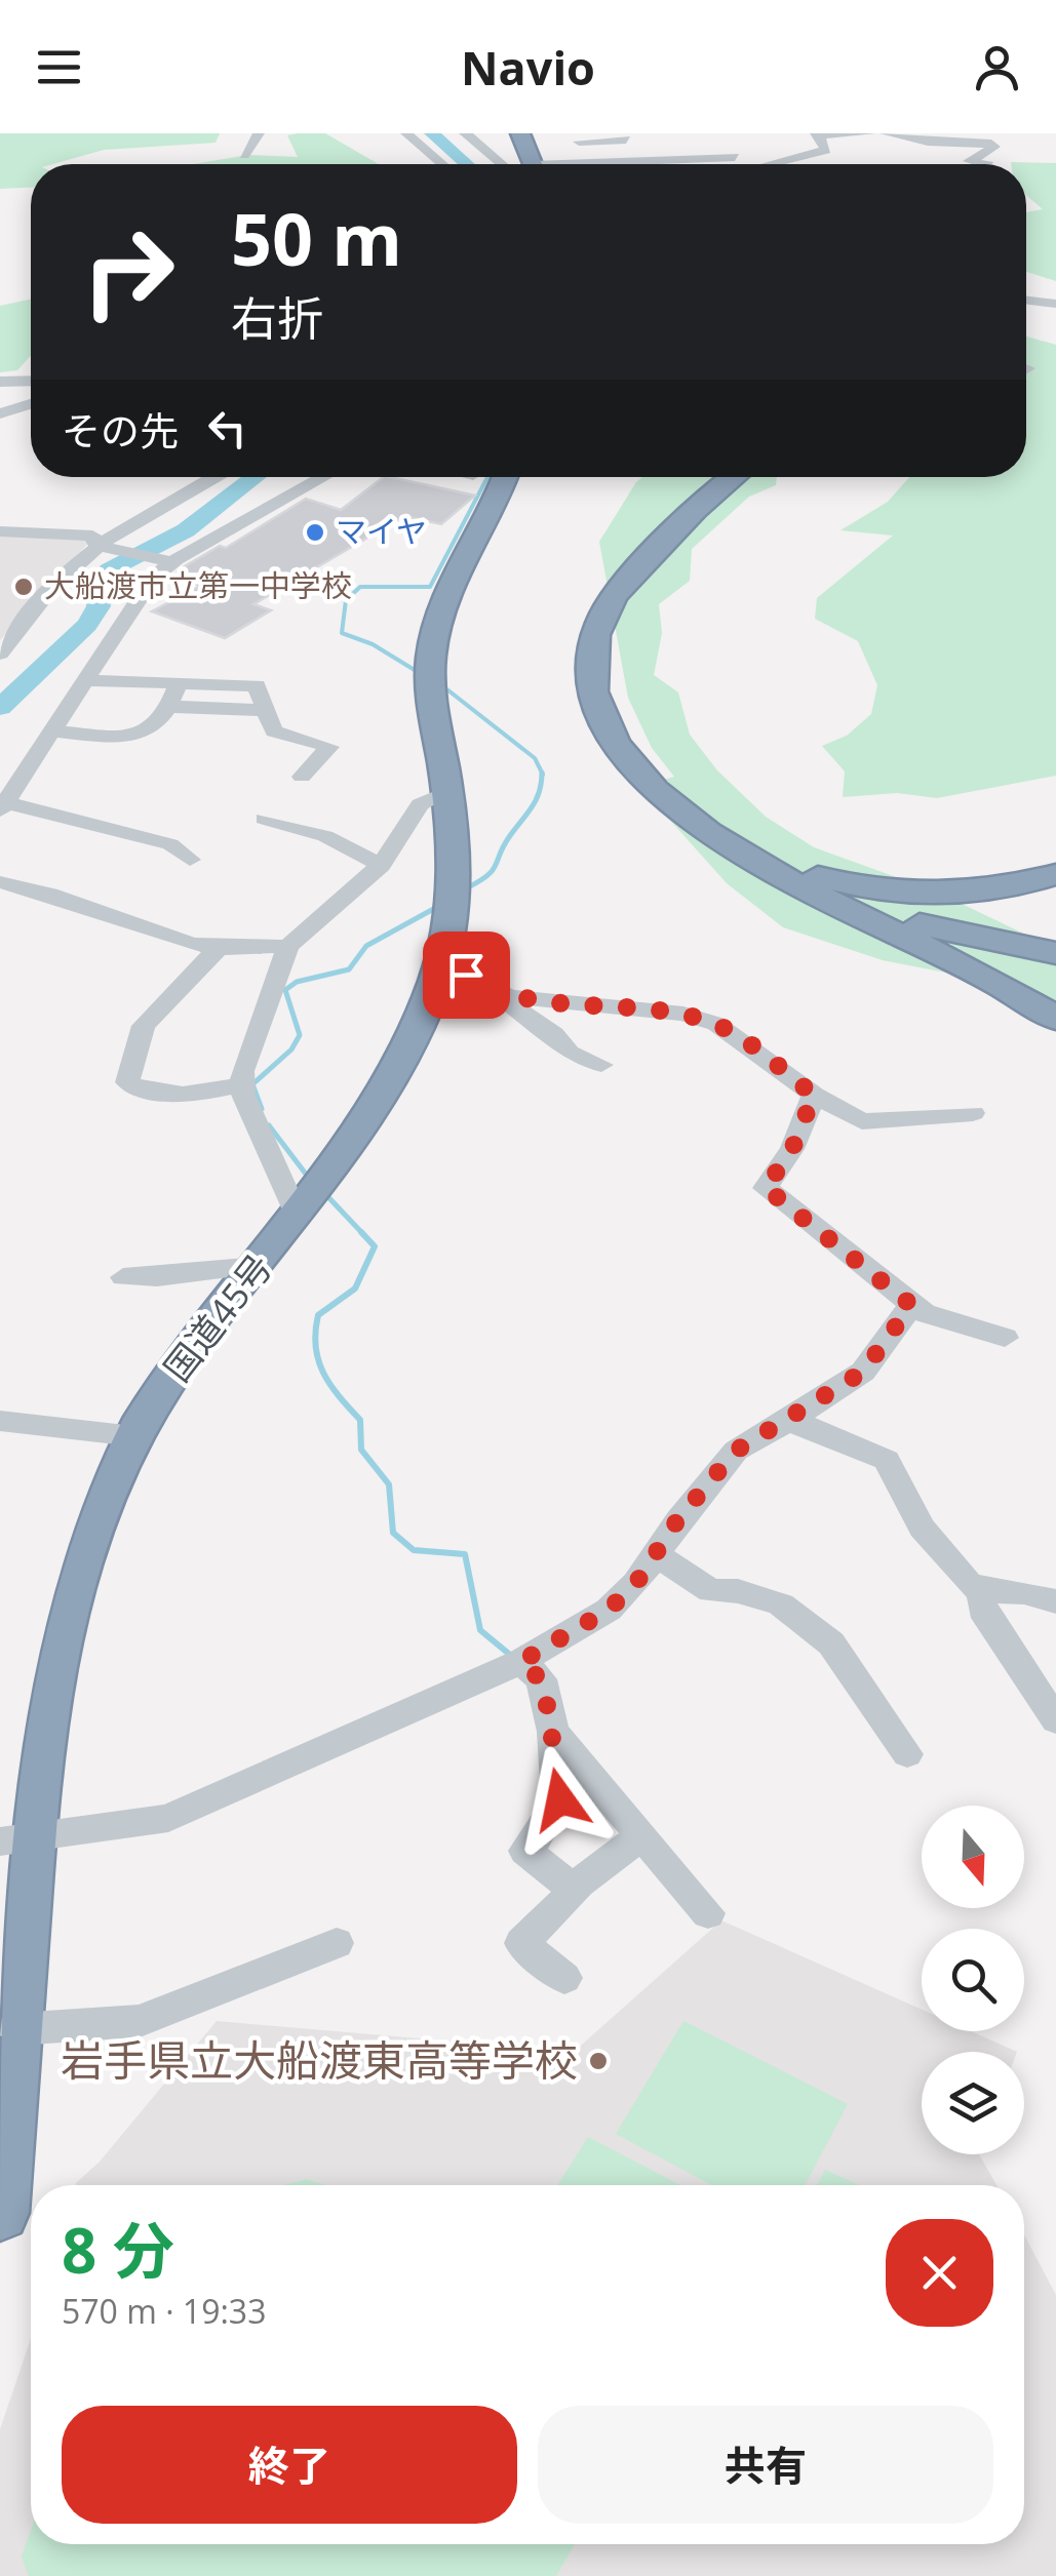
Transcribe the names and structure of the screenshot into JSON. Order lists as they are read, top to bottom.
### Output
{
  "streets": {
    "highway": ["国道45号"]
  },
  "places": ["マイヤ", "大船渡市立第一中学校", "岩手県立大船渡東高等学校"],
  "north": "bottom",
  "page": {
    "header": "Navio",
    "turn": ["50 m", "右折"],
    "then": "その先",
    "heading": ["8 分", "570 m · 19:33"],
    "buttons": ["終了", "共有"]
  }
}
